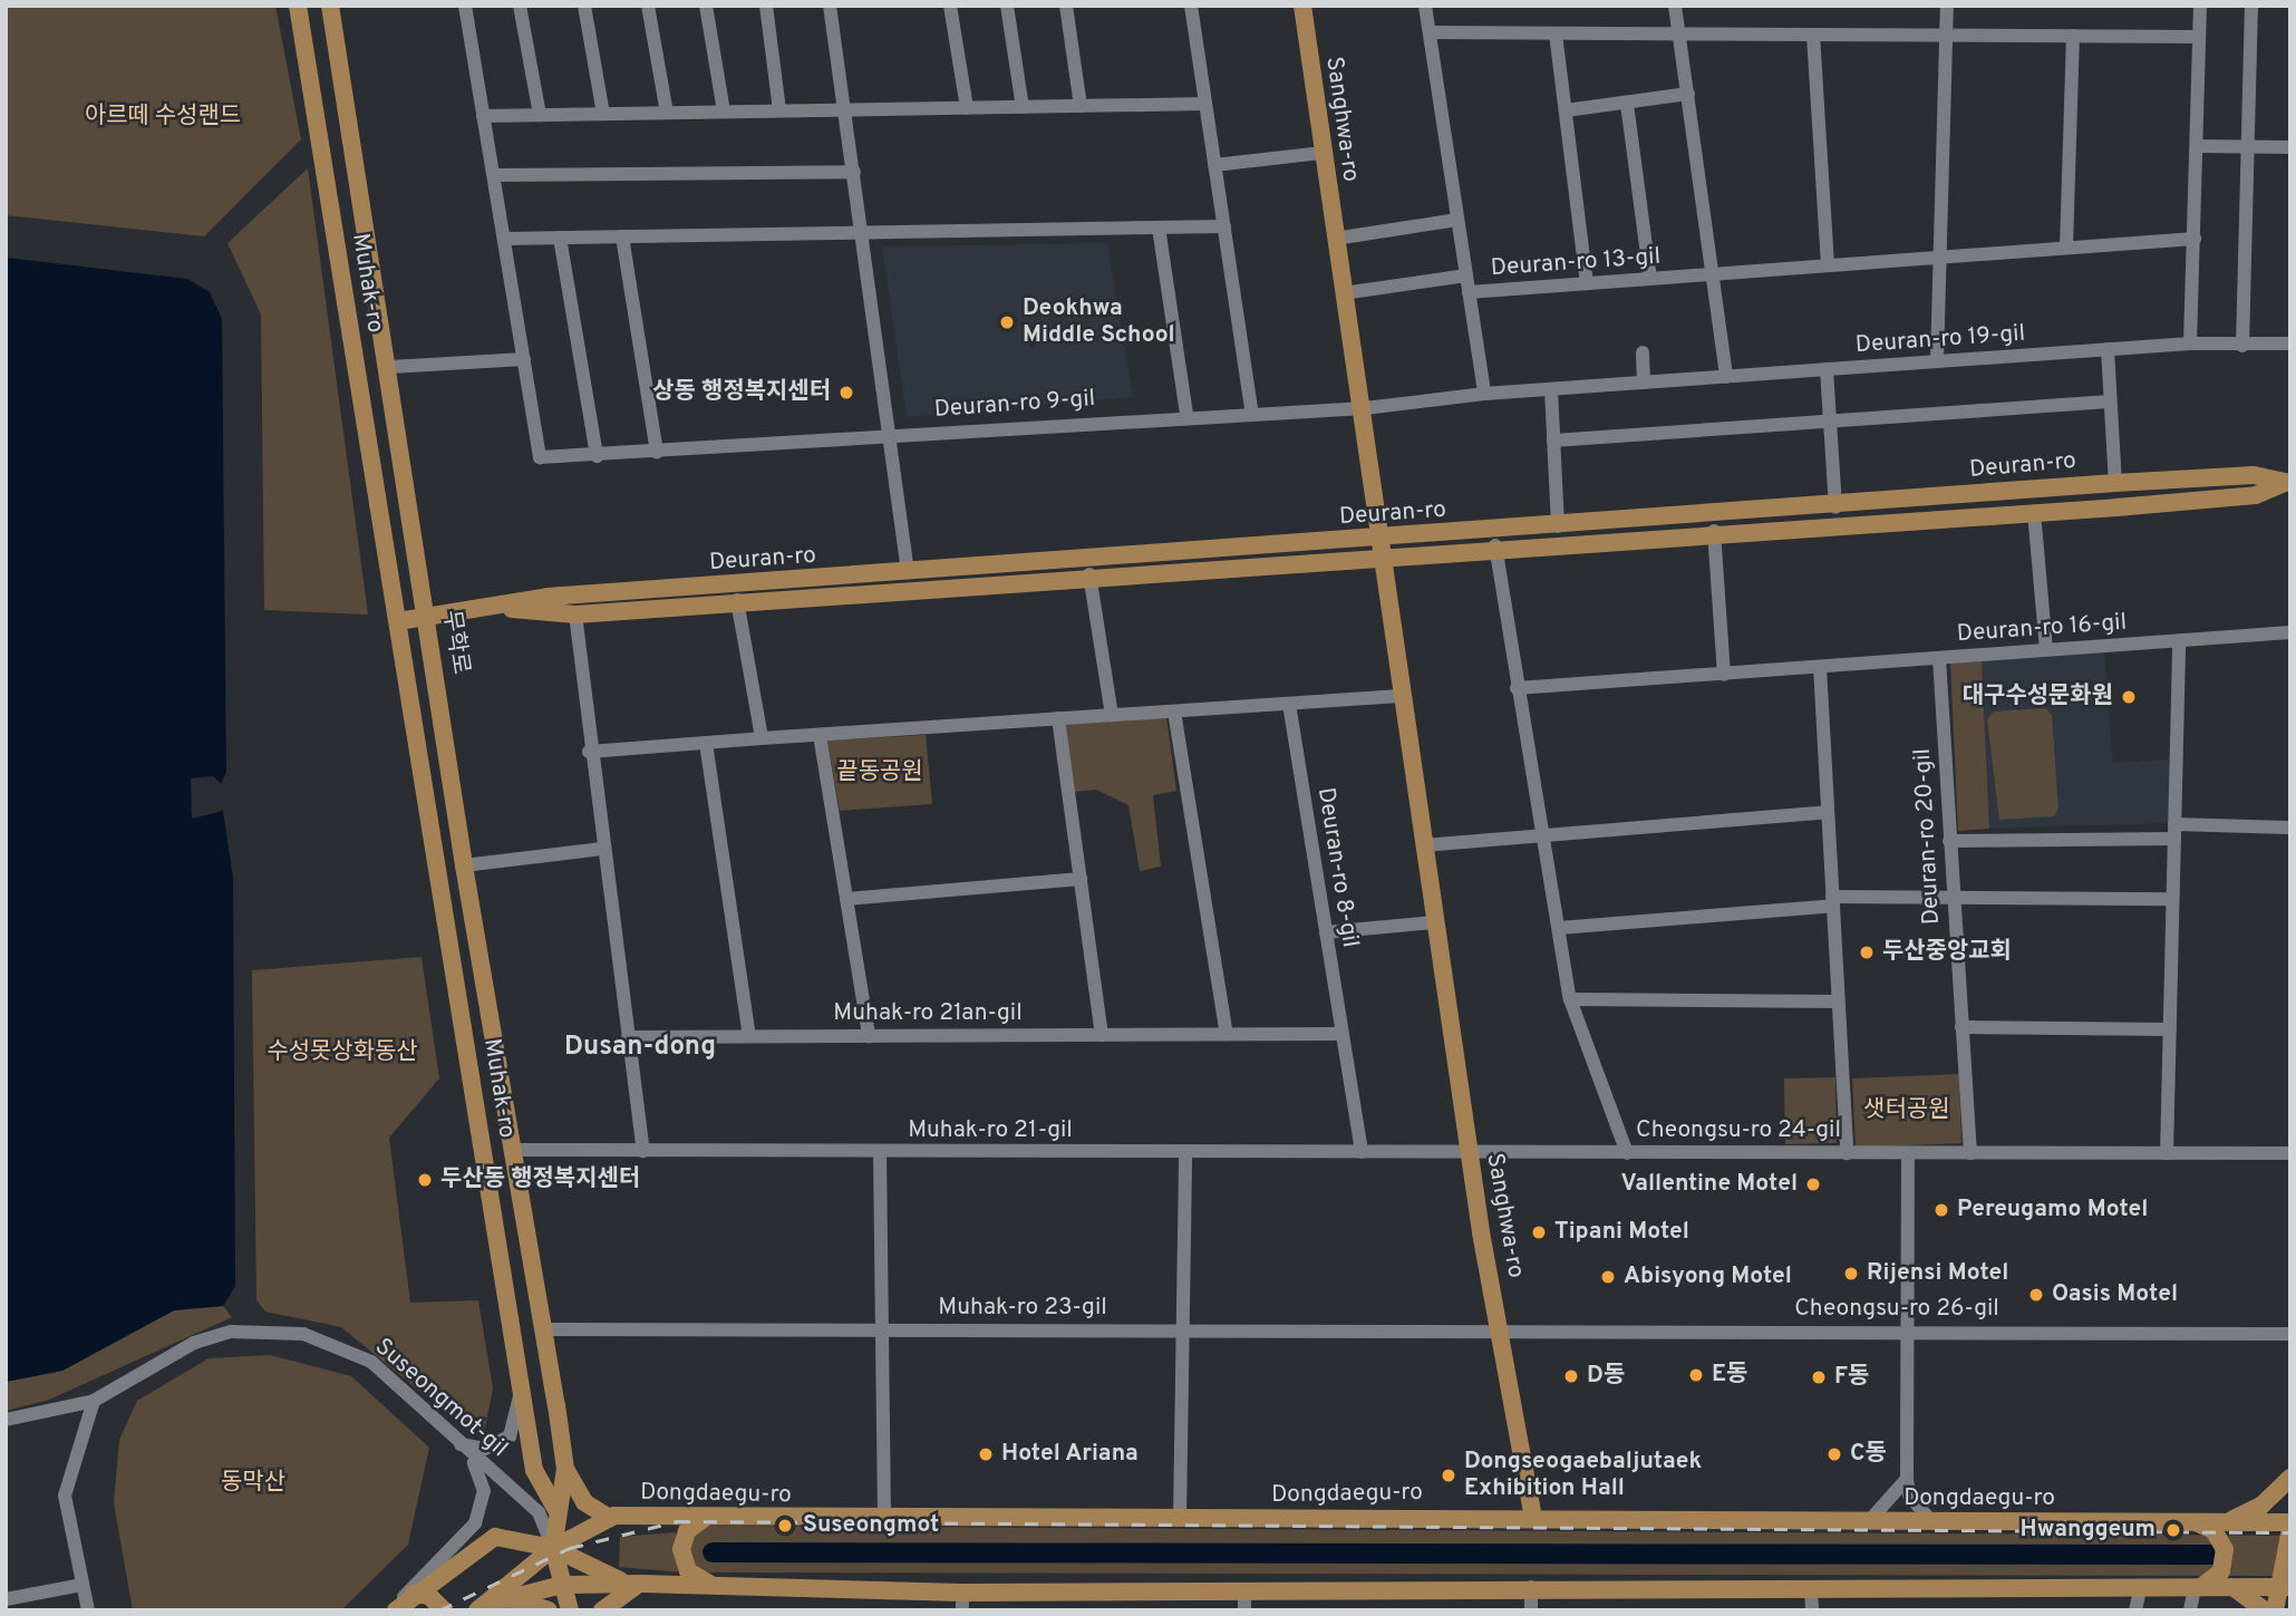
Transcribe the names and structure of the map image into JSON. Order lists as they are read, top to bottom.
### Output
{
  "streets": {
    "main road": [
      "Sanghwa-ro",
      "Muhak-ro",
      "Deuran-ro",
      "Dongdaegu-ro"
    ],
    "street": [
      "Deuran-ro 13-gil",
      "Deuran-ro 19-gil",
      "Deuran-ro 9-gil",
      "Deuran-ro 16-gil",
      "Deuran-ro 20-gil",
      "Deuran-ro 8-gil",
      "Muhak-ro 21an-gil",
      "Muhak-ro 21-gil",
      "Cheongsu-ro 24-gil",
      "Muhak-ro 23-gil",
      "Cheongsu-ro 26-gil",
      "Suseongmot-gil"
    ]
  },
  "crossings": [
    ["Sanghwa-ro", "Deuran-ro"],
    ["Sanghwa-ro", "Muhak-ro 21-gil"],
    ["Sanghwa-ro", "Cheongsu-ro 24-gil"],
    ["Sanghwa-ro", "Muhak-ro 23-gil"],
    ["Sanghwa-ro", "Cheongsu-ro 26-gil"],
    ["Sanghwa-ro", "Dongdaegu-ro"],
    ["Muhak-ro", "Deuran-ro"],
    ["Muhak-ro", "Muhak-ro 21-gil"],
    ["Muhak-ro", "Muhak-ro 23-gil"],
    ["Muhak-ro", "Suseongmot-gil"],
    ["Muhak-ro", "Dongdaegu-ro"],
    ["Deuran-ro", "Deuran-ro 16-gil"],
    ["Deuran-ro 16-gil", "Deuran-ro 20-gil"],
    ["Deuran-ro 20-gil", "Cheongsu-ro 24-gil"],
    ["Deuran-ro 8-gil", "Muhak-ro 21an-gil"],
    ["Deuran-ro 8-gil", "Muhak-ro 21-gil"],
    ["Muhak-ro 21-gil", "Cheongsu-ro 24-gil"],
    ["Muhak-ro 23-gil", "Cheongsu-ro 26-gil"],
    ["Suseongmot-gil", "Dongdaegu-ro"]
  ],
  "districts": ["Dusan-dong"],
  "parks": [
    "아르떼 수성랜드",
    "끝동공원",
    "수성못상화동산",
    "샛터공원",
    "동막산"
  ],
  "places": [
    "Deokhwa Middle School",
    "상동 행정복지센터",
    "대구수성문화원",
    "두산중앙교회",
    "두산동 행정복지센터",
    "Vallentine Motel",
    "Pereugamo Motel",
    "Tipani Motel",
    "Rijensi Motel",
    "Abisyong Motel",
    "Oasis Motel",
    "E동",
    "D동",
    "F동",
    "Hotel Ariana",
    "C동",
    "Dongseogaebaljutaek Exhibition Hall",
    "Suseongmot",
    "Hwanggeum"
  ]
}
